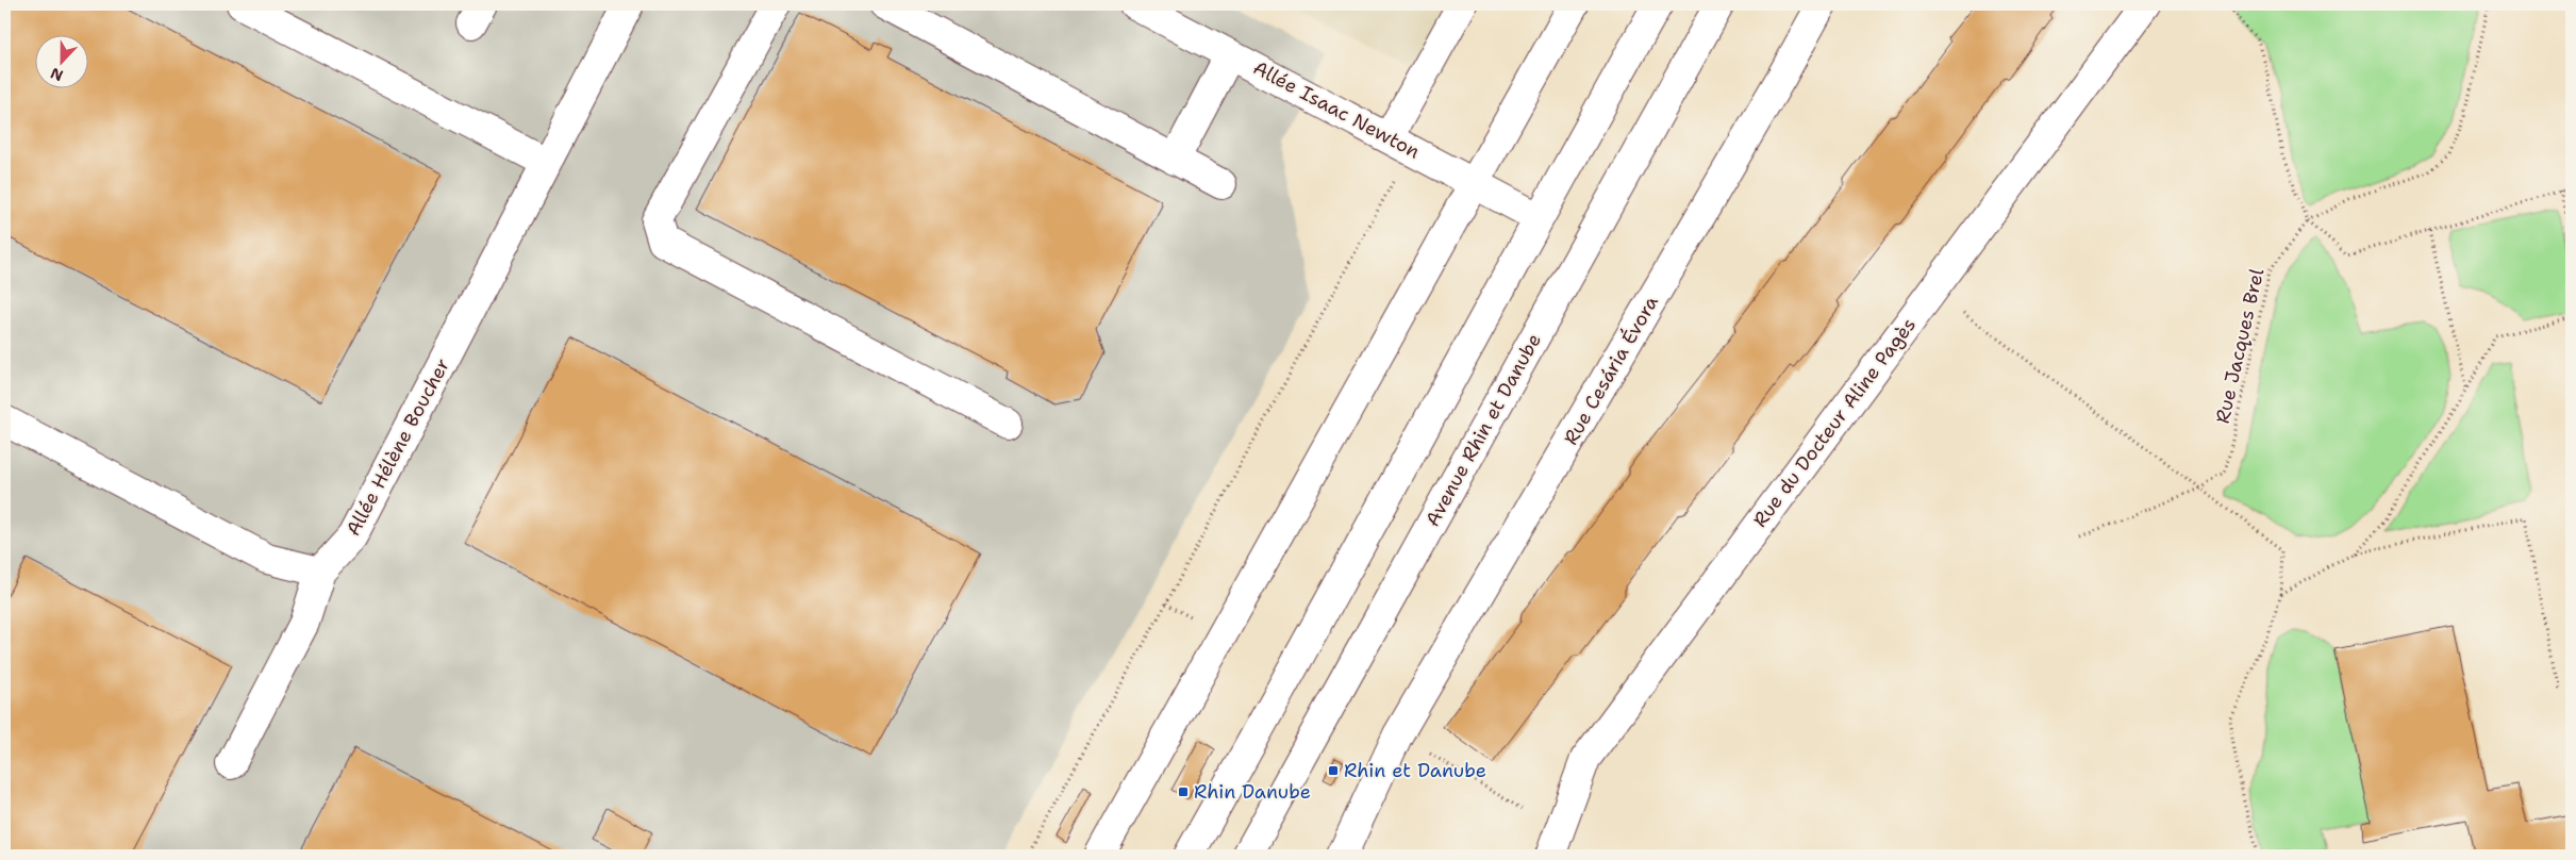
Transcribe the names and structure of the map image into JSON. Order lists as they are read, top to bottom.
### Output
{
  "streets": {
    "street": [
      "Allée Isaac Newton",
      "Rue Cesária Évora",
      "Rue du Docteur Aline Pagès",
      "Avenue Rhin et Danube",
      "Allée Hélène Boucher"
    ],
    "path": ["Rue Jacques Brel"]
  },
  "places": {
    "transit": ["Rhin et Danube", "Rhin Danube"]
  },
  "north": "bottom"
}
